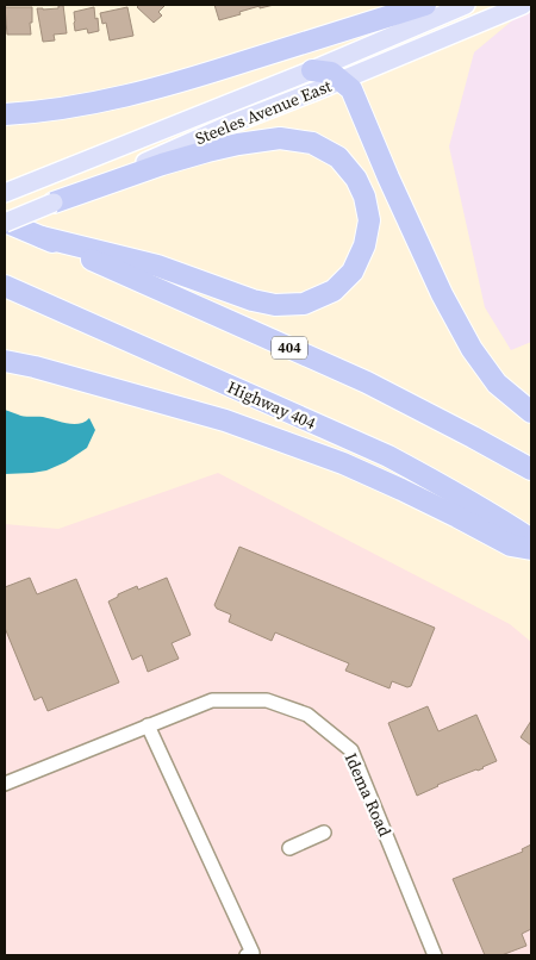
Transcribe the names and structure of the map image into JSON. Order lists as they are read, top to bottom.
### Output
{
  "streets": {
    "highway": ["404", "Highway 404"],
    "main road": ["Steeles Avenue East"],
    "street": ["Idema Road"]
  },
  "crossings": [
    ["Steeles Avenue East", "404"]
  ]
}
